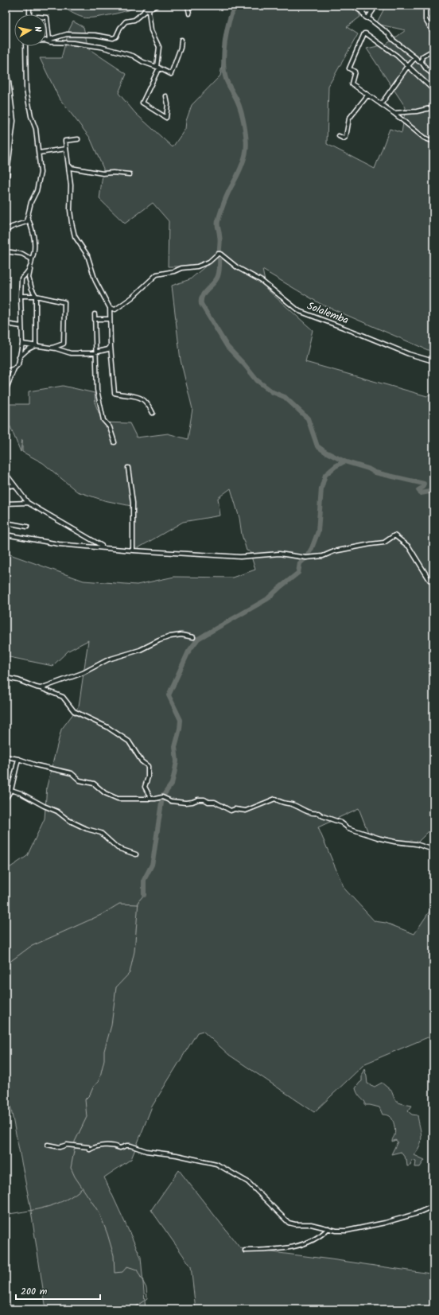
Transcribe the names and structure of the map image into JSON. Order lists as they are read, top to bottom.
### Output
{
  "streets": {
    "street": ["Solalemba"]
  },
  "scale_bar": "200 m",
  "north": "right"
}
